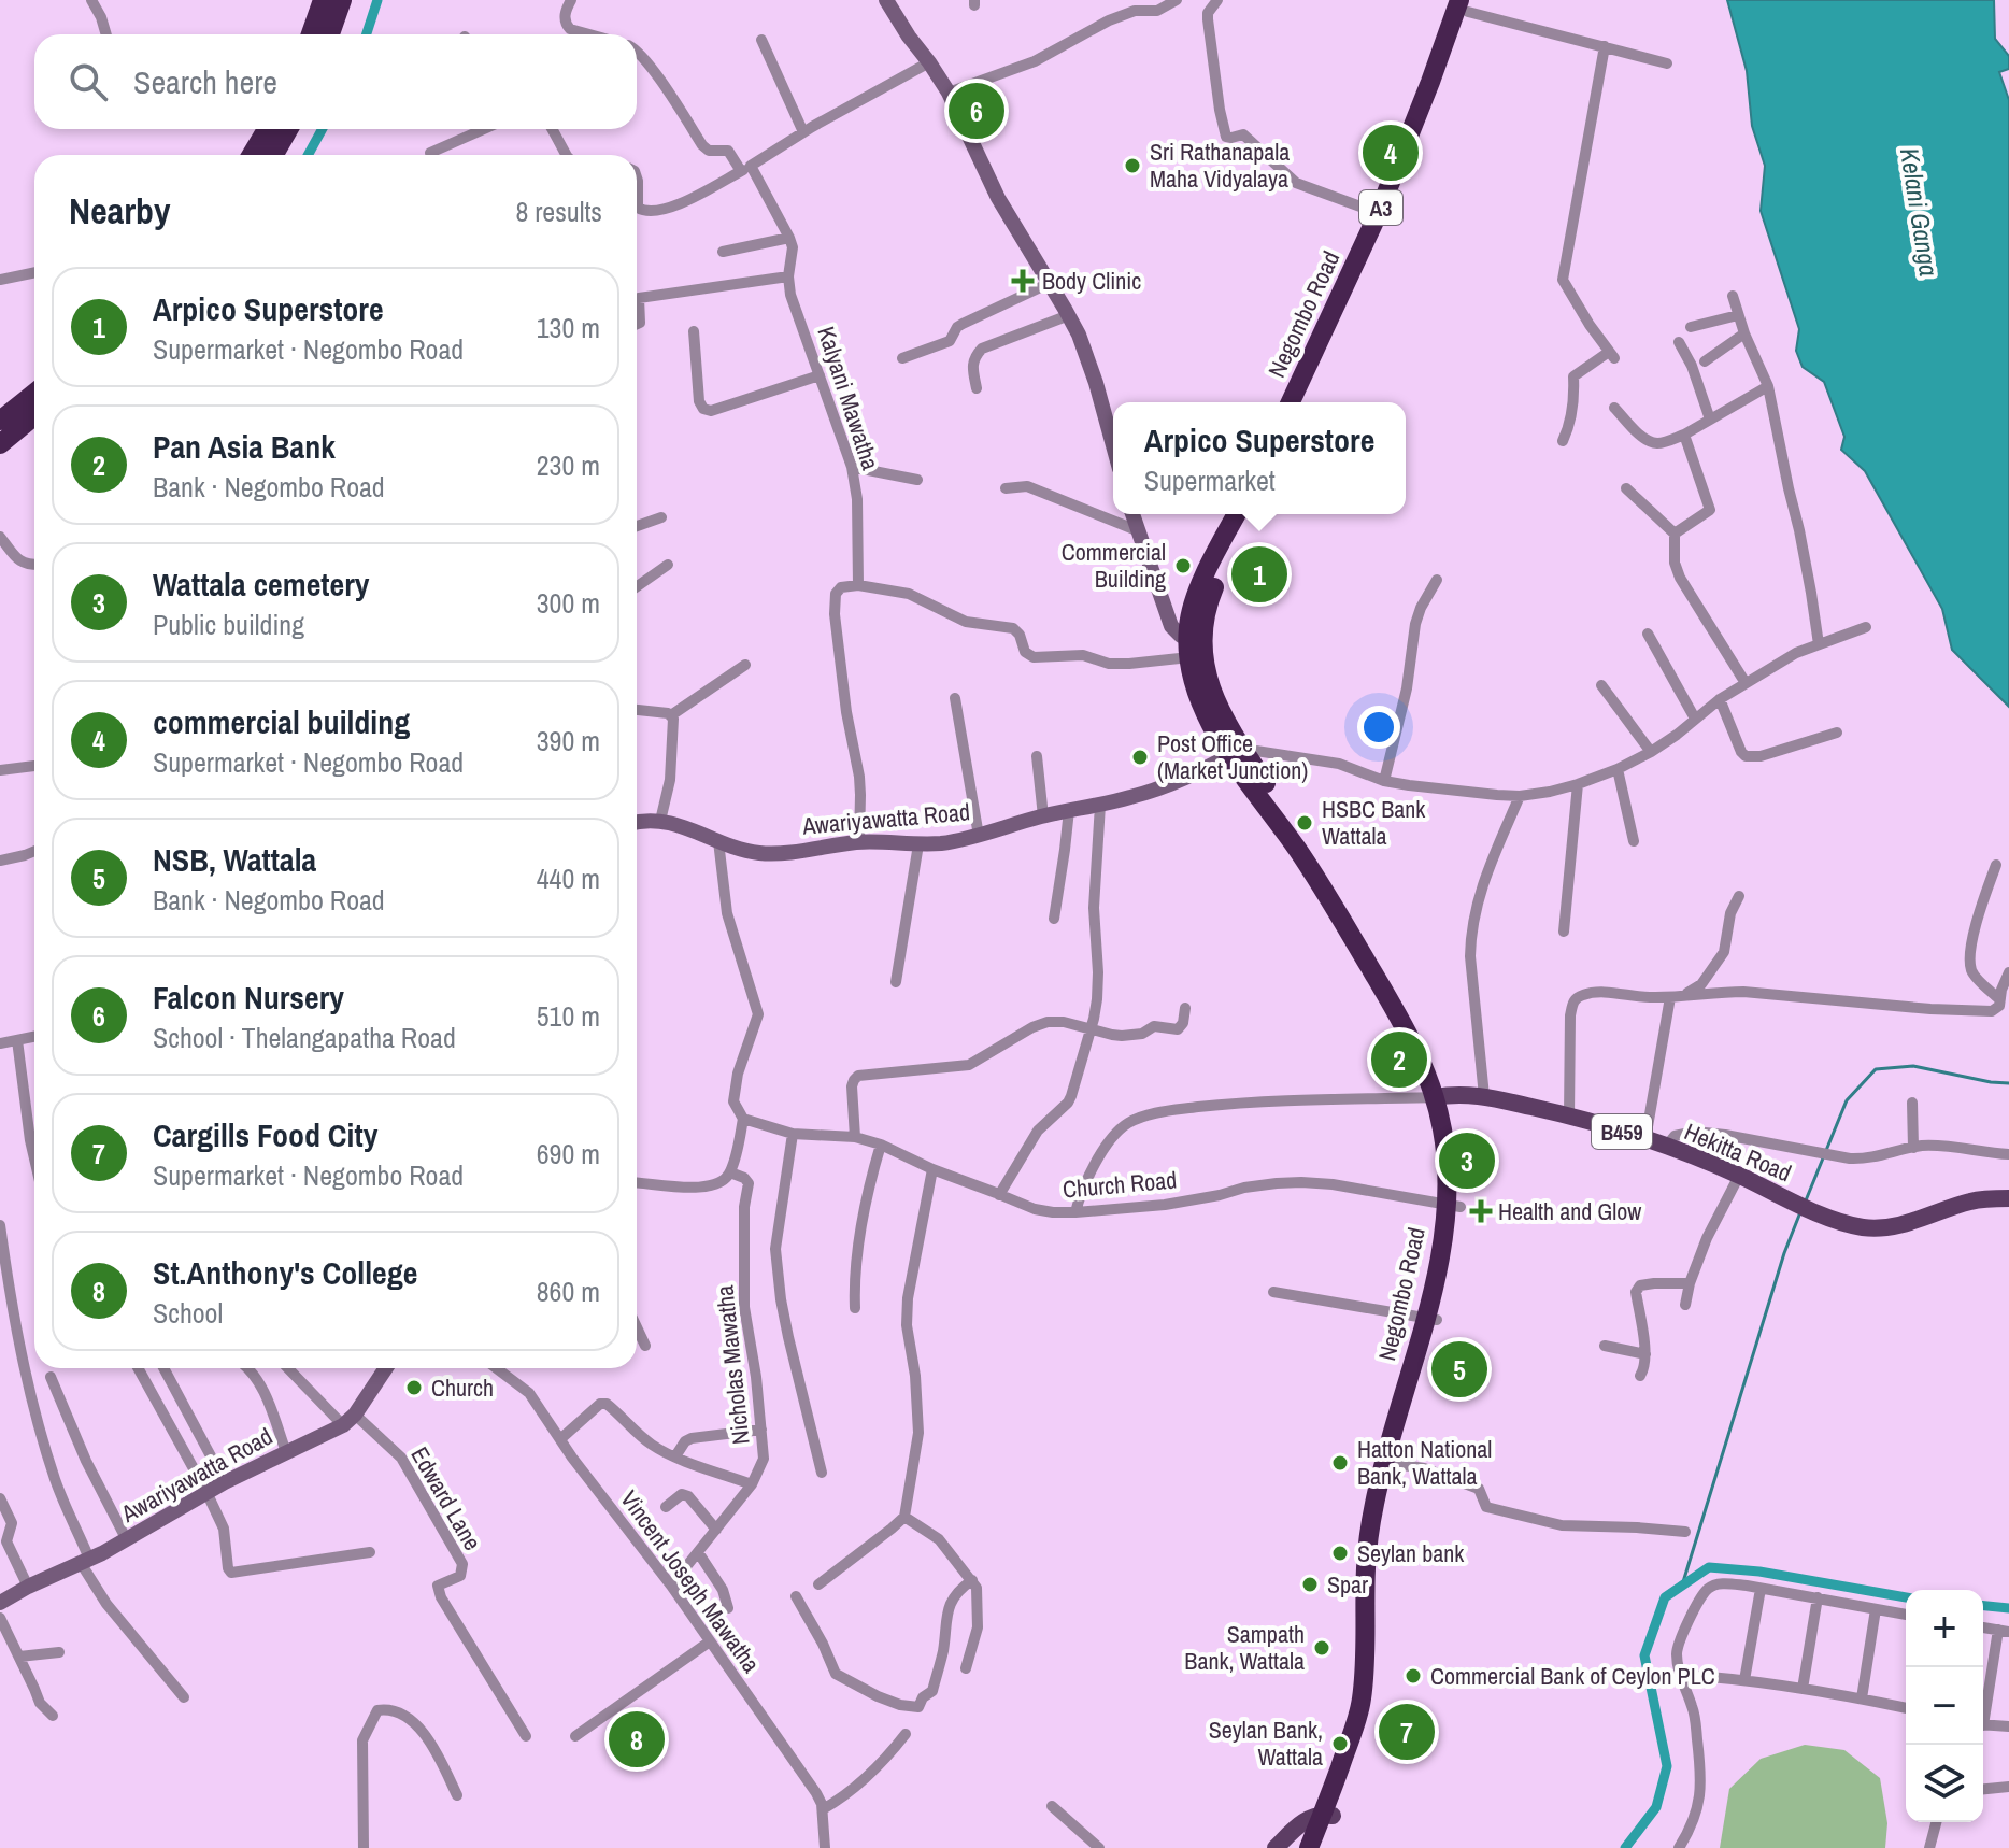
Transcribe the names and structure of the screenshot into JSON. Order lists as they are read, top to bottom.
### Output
{
  "streets": {
    "highway": ["A3", "Negombo Road"],
    "main road": ["B459", "Hekitta Road"],
    "street": [
      "Kalyani Mawatha",
      "Awariyawatta Road",
      "Church Road",
      "Nicholas Mawatha",
      "Edward Lane",
      "Vincent Joseph Mawatha"
    ]
  },
  "crossings": [
    ["Negombo Road", "Awariyawatta Road"],
    ["Negombo Road", "Hekitta Road"],
    ["Negombo Road", "Church Road"],
    ["Awariyawatta Road", "Edward Lane"],
    ["Nicholas Mawatha", "Vincent Joseph Mawatha"]
  ],
  "water": ["Kelani Ganga"],
  "places": {
    "other": [
      "Sri Rathanapala Maha Vidyalaya",
      "Commercial Building",
      "Post Office (Market Junction)",
      "HSBC Bank Wattala",
      "Church",
      "Hatton National Bank, Wattala",
      "Seylan bank",
      "Spar",
      "Sampath Bank, Wattala",
      "Commercial Bank of Ceylon PLC",
      "Seylan Bank, Wattala"
    ],
    "health": ["Body Clinic", "Health and Glow"]
  },
  "page": {
    "search": "Search here",
    "pins": [
      "6",
      "4",
      "1",
      "2",
      "3",
      "5",
      "7",
      "8"
    ],
    "heading": ["Nearby", "8 results"],
    "list": [
      {
        "mark": "1",
        "name": "Arpico Superstore",
        "note": "Supermarket · Negombo Road",
        "value": "130 m"
      },
      {
        "mark": "2",
        "name": "Pan Asia Bank",
        "note": "Bank · Negombo Road",
        "value": "230 m"
      },
      {
        "mark": "3",
        "name": "Wattala cemetery",
        "note": "Public building",
        "value": "300 m"
      },
      {
        "mark": "4",
        "name": "commercial building",
        "note": "Supermarket · Negombo Road",
        "value": "390 m"
      },
      {
        "mark": "5",
        "name": "NSB, Wattala",
        "note": "Bank · Negombo Road",
        "value": "440 m"
      },
      {
        "mark": "6",
        "name": "Falcon Nursery",
        "note": "School · Thelangapatha Road",
        "value": "510 m"
      },
      {
        "mark": "7",
        "name": "Cargills Food City",
        "note": "Supermarket · Negombo Road",
        "value": "690 m"
      },
      {
        "mark": "8",
        "name": "St.Anthony's College",
        "note": "School",
        "value": "860 m"
      }
    ],
    "popup": ["Arpico Superstore", "Supermarket"],
    "map_buttons": ["+", "−"]
  }
}
